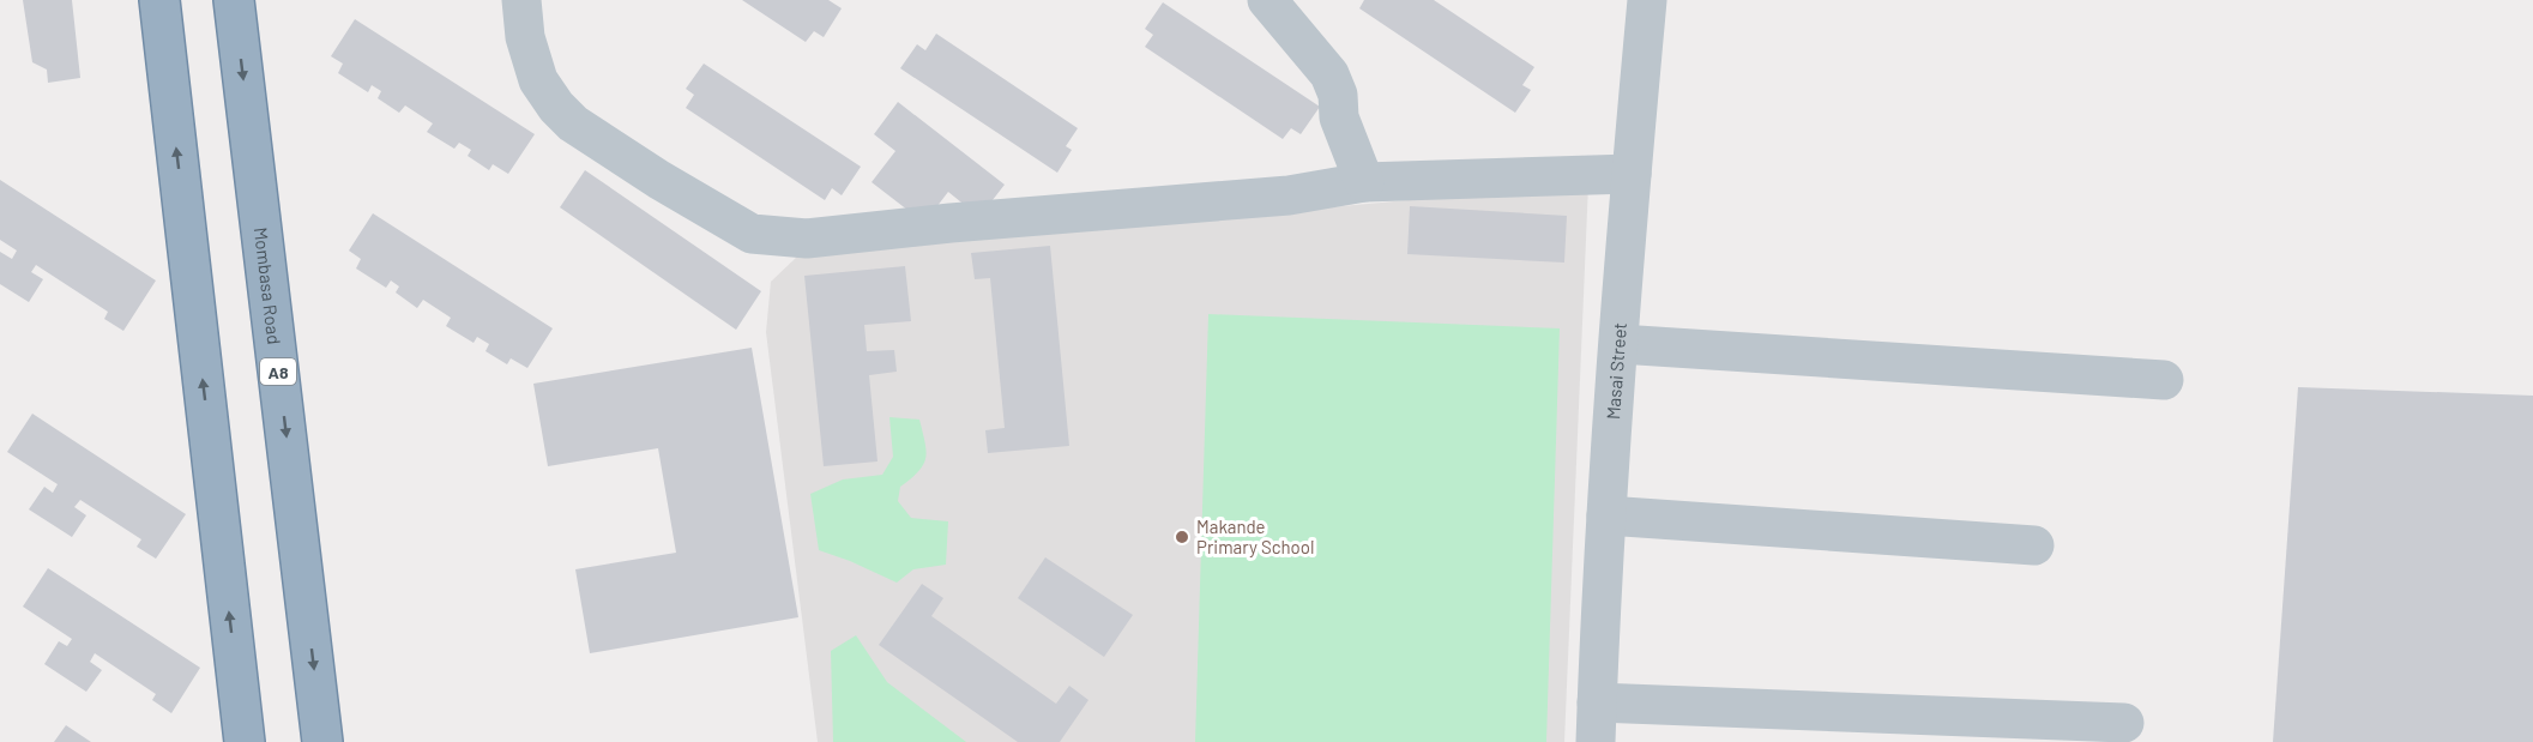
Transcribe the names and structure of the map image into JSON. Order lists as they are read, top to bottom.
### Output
{
  "streets": {
    "highway": ["Mombasa Road", "A8"],
    "street": ["Masai Street"]
  },
  "places": ["Makande Primary School"]
}
